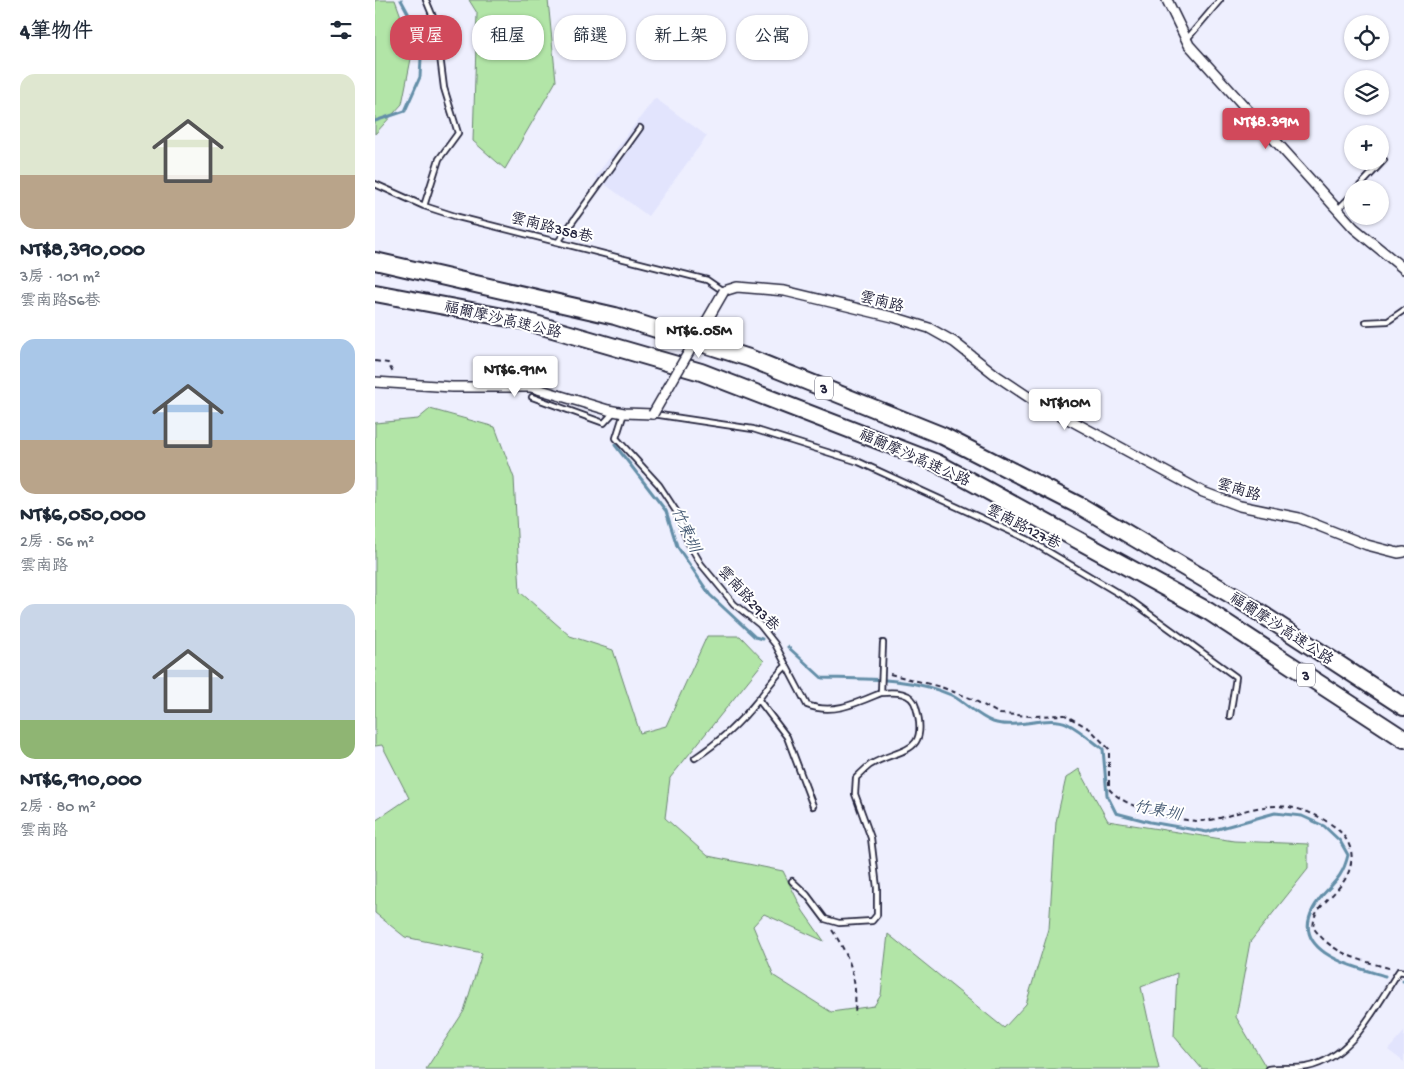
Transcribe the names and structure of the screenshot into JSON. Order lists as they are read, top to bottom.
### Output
{
  "streets": {
    "highway": ["福爾摩沙高速公路", "3"],
    "street": ["雲南路"],
    "lane": ["雲南路358巷", "雲南路127巷", "雲南路293巷"]
  },
  "crossings": [
    ["雲南路358巷", "雲南路"]
  ],
  "water": ["竹東圳"],
  "page": {
    "heading": "4筆物件",
    "map_buttons": ["+", "−"],
    "chip": [
      "買屋",
      "租屋",
      "篩選",
      "新上架",
      "公寓"
    ],
    "list": [
      {
        "name": "NT$8,390,000",
        "note": "3房 · 101 m² · 雲南路56巷"
      },
      {
        "name": "NT$6,050,000",
        "note": "2房 · 56 m² · 雲南路"
      },
      {
        "name": "NT$6,910,000",
        "note": "2房 · 80 m² · 雲南路"
      }
    ],
    "price": [
      "NT$8.39M",
      "NT$6.05M",
      "NT$6.91M",
      "NT$10M"
    ]
  }
}
